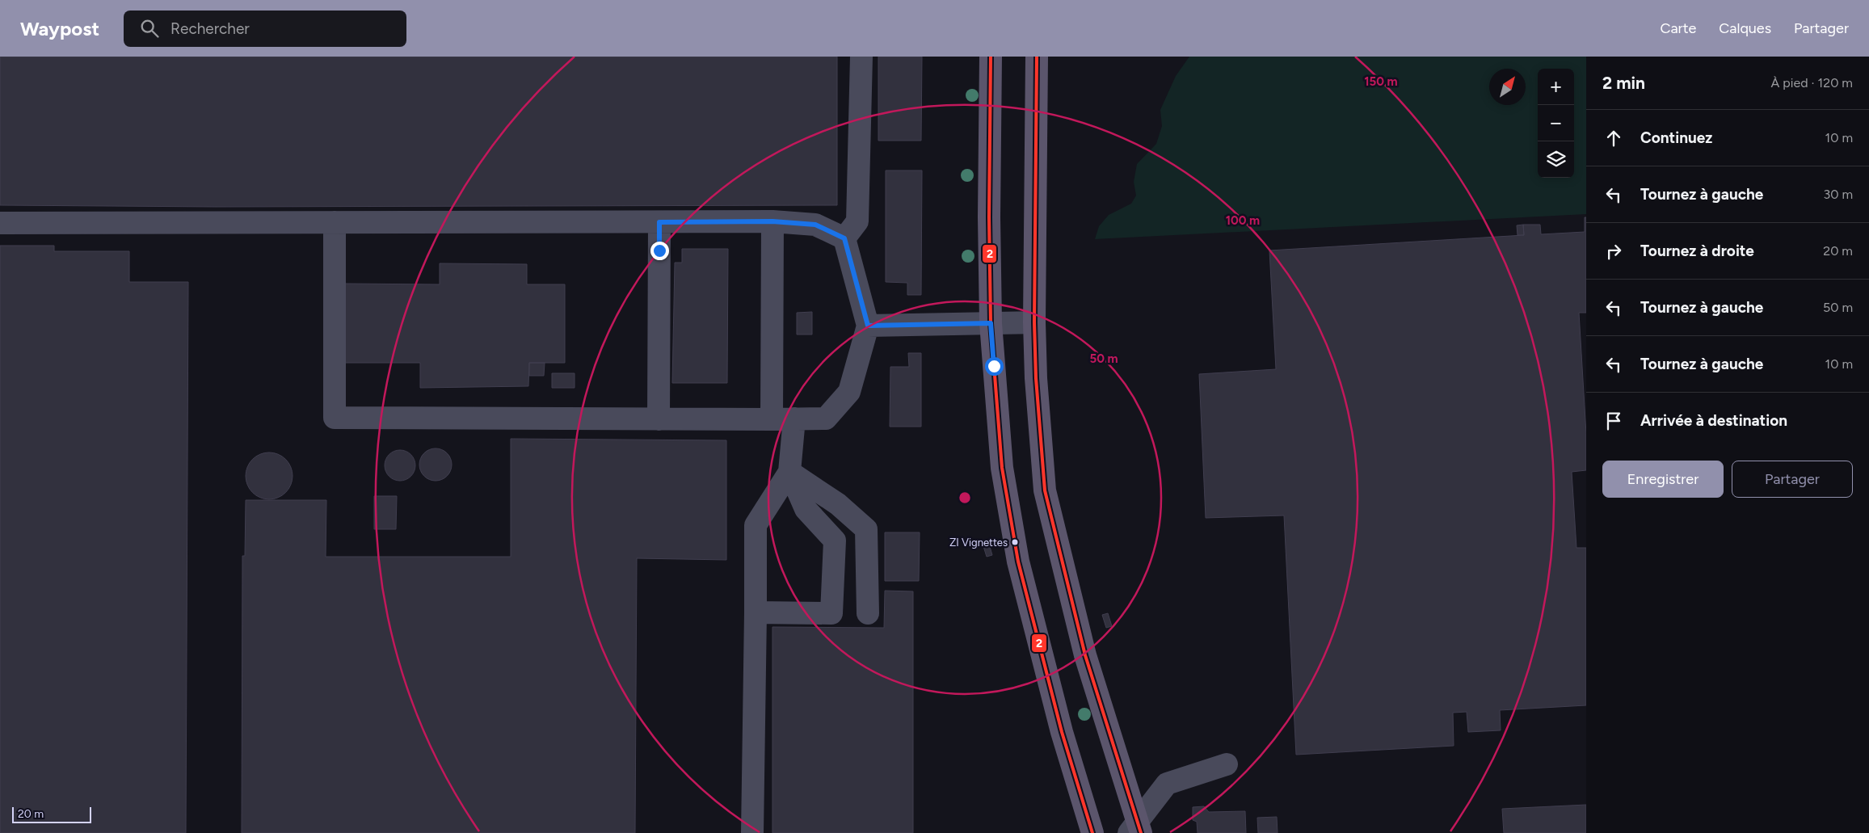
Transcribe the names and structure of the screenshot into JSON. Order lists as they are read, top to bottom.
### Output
{
  "places": ["ZI Vignettes"],
  "lines": ["transit line 2"],
  "scale_bar": "20 m",
  "north": "top right",
  "page": {
    "header": "Waypost",
    "search": "Rechercher",
    "nav": ["Carte", "Calques", "Partager"],
    "heading": ["2 min", "À pied · 120 m"],
    "map_buttons": ["+", "−"],
    "list": [
      ["Continuez", "10 m"],
      ["Tournez à gauche", "30 m"],
      ["Tournez à droite", "20 m"],
      ["Tournez à gauche", "50 m"],
      ["Tournez à gauche", "10 m"],
      "Arrivée à destination"
    ],
    "buttons": ["Enregistrer", "Partager"],
    "scale": "20 m"
  },
  "rings": ["150 m", "100 m", "50 m"]
}
